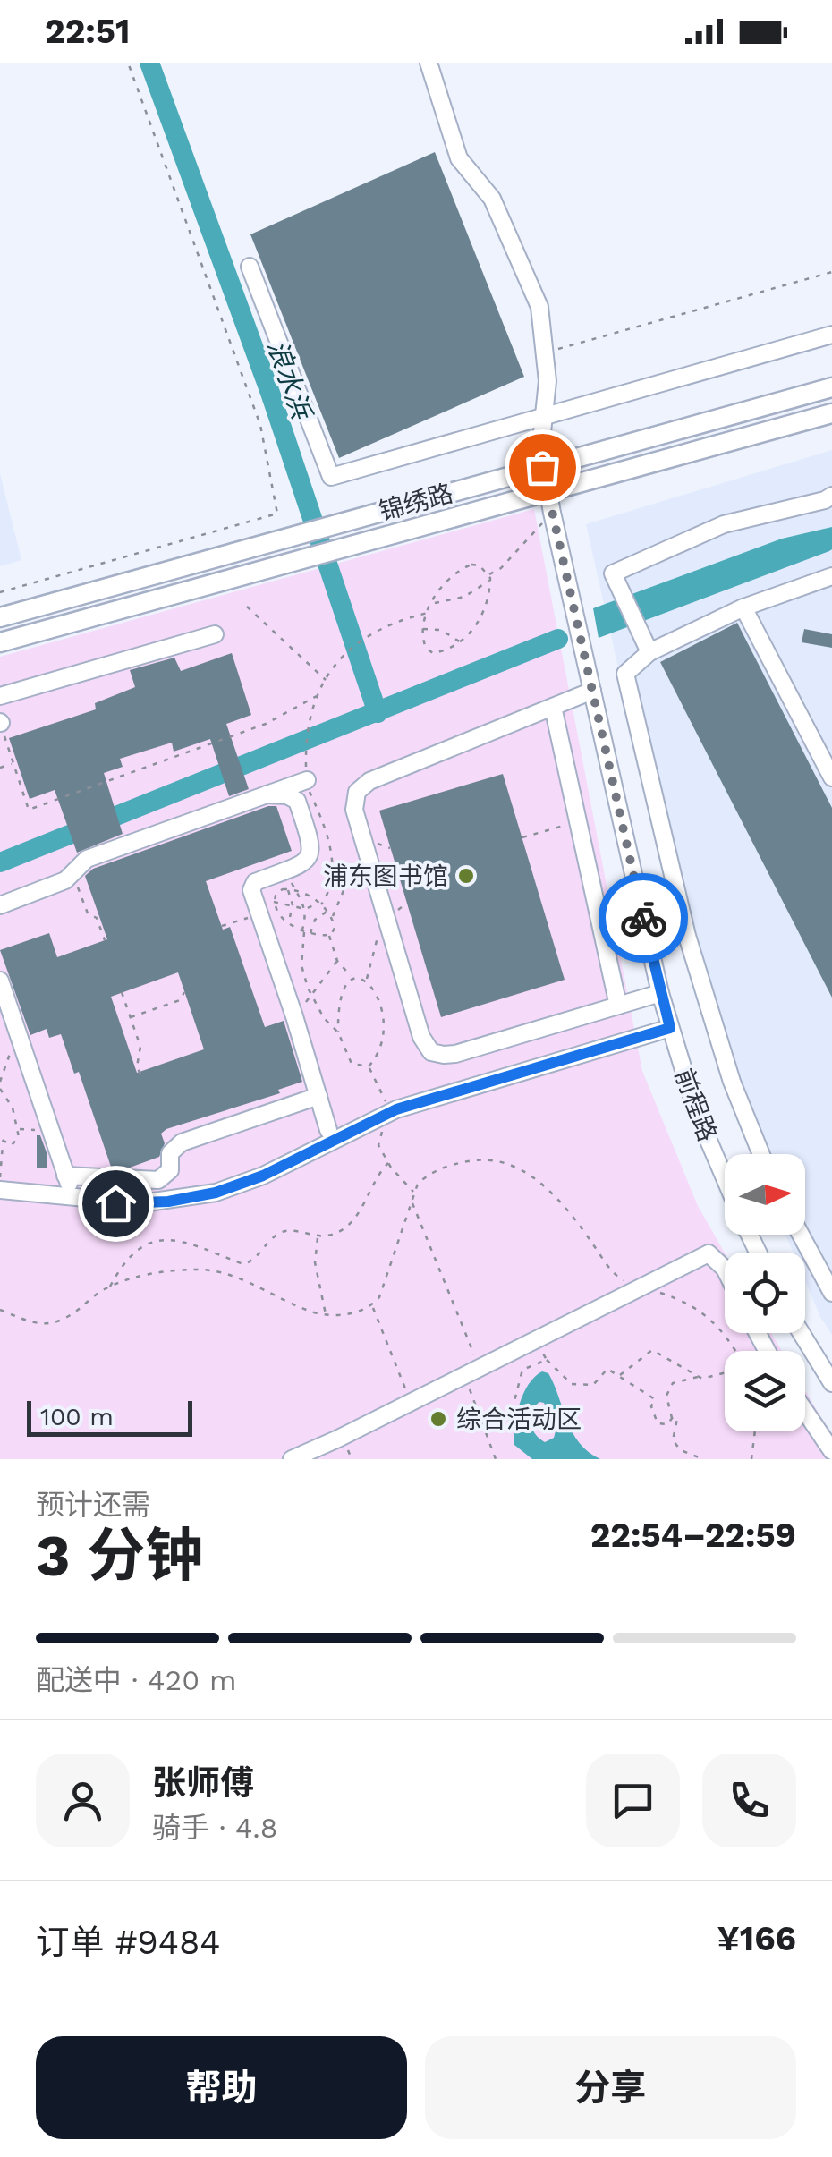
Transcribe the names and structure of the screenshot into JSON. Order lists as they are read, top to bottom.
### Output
{
  "streets": {
    "main road": ["锦绣路"],
    "street": ["前程路"]
  },
  "crossings": [
    ["锦绣路", "前程路"]
  ],
  "water": ["浪水浜"],
  "places": ["浦东图书馆", "综合活动区"],
  "scale_bar": "100 m",
  "north": "right",
  "page": {
    "status": "22:51",
    "scale": "100 m",
    "heading": ["3 分钟", "预计还需", "22:54–22:59"],
    "panel": [
      "张师傅",
      "骑手 · 4.8",
      "订单 #9484",
      "¥166"
    ],
    "bar": "配送中 · 420 m",
    "buttons": ["帮助", "分享"]
  }
}
